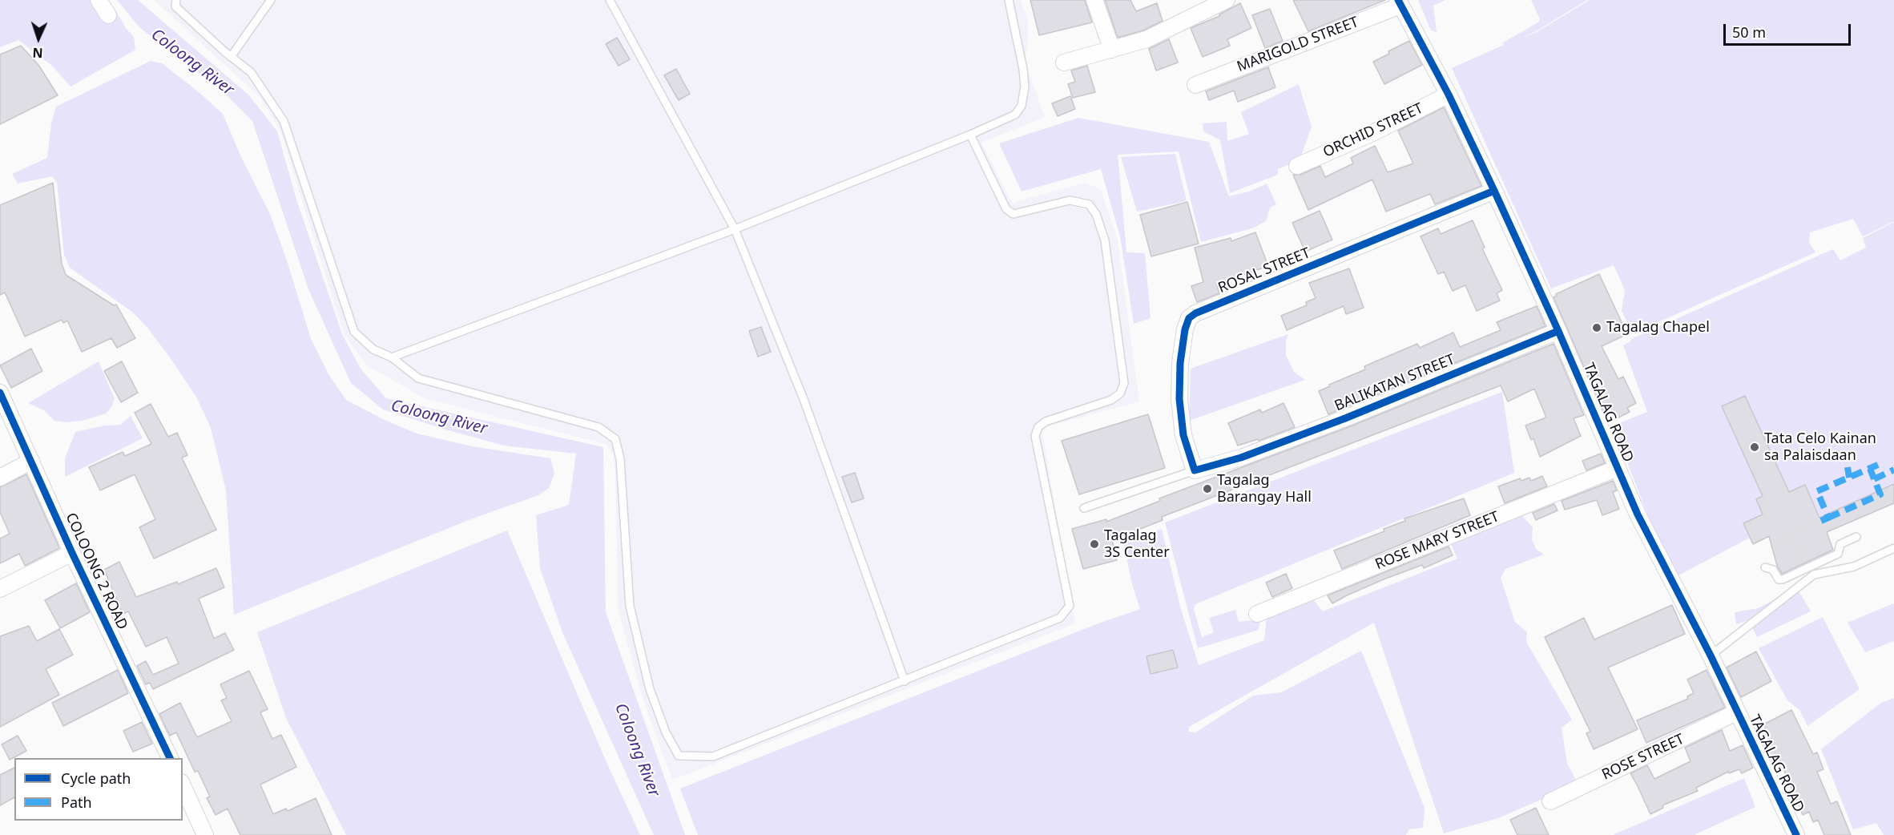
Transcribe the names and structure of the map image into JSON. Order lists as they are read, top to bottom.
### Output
{
  "streets": {
    "street": [
      "MARIGOLD STREET",
      "ORCHID STREET",
      "ROSAL STREET",
      "BALIKATAN STREET",
      "TAGALAG ROAD",
      "ROSE MARY STREET",
      "COLOONG 2 ROAD",
      "ROSE STREET"
    ]
  },
  "crossings": [
    ["MARIGOLD STREET", "TAGALAG ROAD"],
    ["ORCHID STREET", "TAGALAG ROAD"],
    ["ROSAL STREET", "BALIKATAN STREET"],
    ["ROSAL STREET", "TAGALAG ROAD"],
    ["BALIKATAN STREET", "TAGALAG ROAD"],
    ["TAGALAG ROAD", "ROSE MARY STREET"],
    ["TAGALAG ROAD", "ROSE STREET"]
  ],
  "water": ["Coloong River"],
  "places": [
    "Tagalag Chapel",
    "Tata Celo Kainan sa Palaisdaan",
    "Tagalag Barangay Hall",
    "Tagalag 3S Center"
  ],
  "legend": ["Cycle path", "Path"],
  "scale_bar": "50 m",
  "north": "bottom"
}
